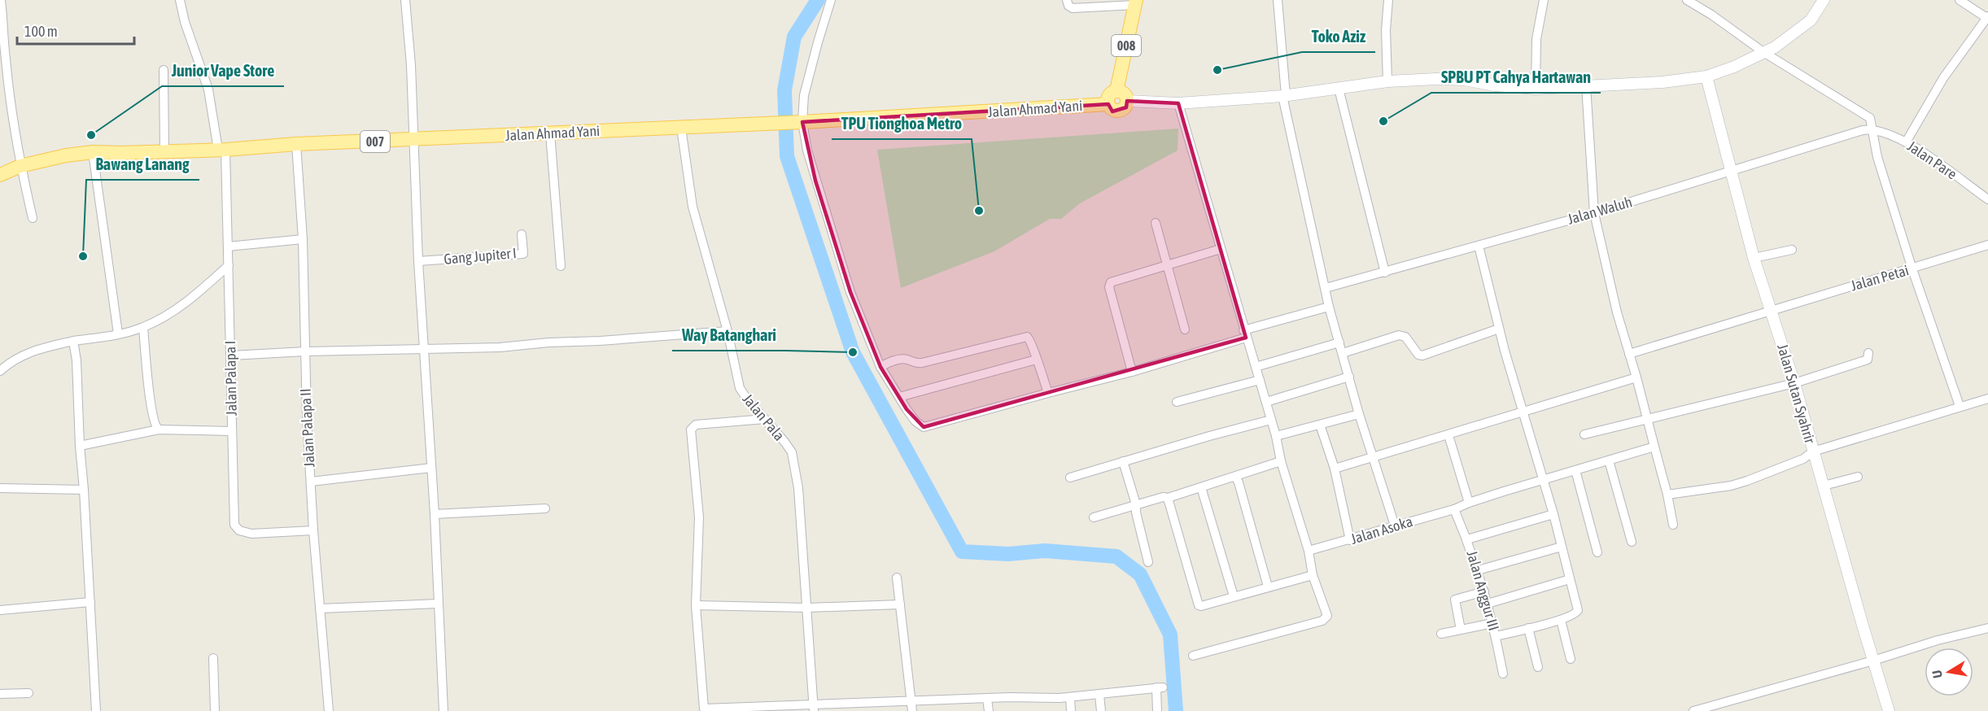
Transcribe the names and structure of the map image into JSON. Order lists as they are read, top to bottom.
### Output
{
  "streets": {
    "main road": ["008", "Jalan Ahmad Yani", "007"],
    "street": [
      "Jalan Pare",
      "Jalan Waluh",
      "Gang Jupiter I",
      "Jalan Petai",
      "Jalan Palapa I",
      "Jalan Sutan Syahrir",
      "Jalan Pala",
      "Jalan Palapa II",
      "Jalan Asoka",
      "Jalan Anggur III"
    ]
  },
  "crossings": [
    ["008", "Jalan Ahmad Yani"],
    ["Jalan Ahmad Yani", "Jalan Palapa I"],
    ["Jalan Ahmad Yani", "Jalan Pala"],
    ["Jalan Ahmad Yani", "Jalan Palapa II"],
    ["Jalan Pare", "Jalan Waluh"],
    ["Jalan Waluh", "Jalan Sutan Syahrir"],
    ["Jalan Petai", "Jalan Sutan Syahrir"],
    ["Jalan Palapa I", "Jalan Palapa II"],
    ["Jalan Asoka", "Jalan Anggur III"]
  ],
  "places": [
    "Toko Aziz",
    "SPBU PT Cahya Hartawan",
    "Junior Vape Store",
    "TPU Tionghoa Metro",
    "Bawang Lanang",
    "Way Batanghari"
  ],
  "scale_bar": "100 m",
  "north": "left"
}
